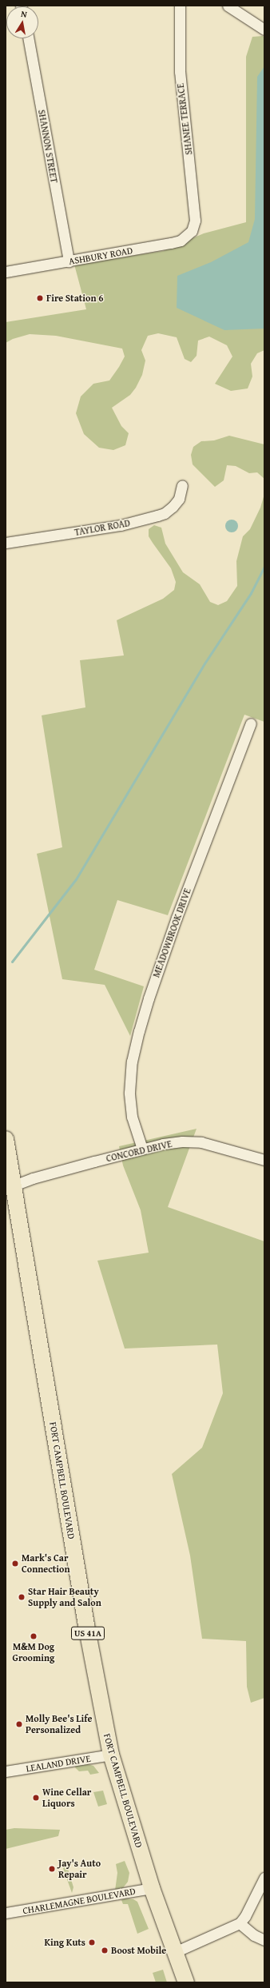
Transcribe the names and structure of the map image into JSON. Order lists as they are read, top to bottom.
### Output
{
  "streets": {
    "highway": ["FORT CAMPBELL BOULEVARD", "US 41A"],
    "street": [
      "SHANEE TERRACE",
      "SHANNON STREET",
      "ASHBURY ROAD",
      "TAYLOR ROAD",
      "MEADOWBROOK DRIVE",
      "CONCORD DRIVE",
      "LEALAND DRIVE",
      "CHARLEMAGNE BOULEVARD"
    ]
  },
  "crossings": [
    ["SHANEE TERRACE", "ASHBURY ROAD"],
    ["SHANNON STREET", "ASHBURY ROAD"],
    ["MEADOWBROOK DRIVE", "CONCORD DRIVE"],
    ["CONCORD DRIVE", "FORT CAMPBELL BOULEVARD"],
    ["FORT CAMPBELL BOULEVARD", "LEALAND DRIVE"],
    ["FORT CAMPBELL BOULEVARD", "CHARLEMAGNE BOULEVARD"]
  ],
  "places": [
    "Fire Station 6",
    "Mark's Car Connection",
    "Star Hair Beauty Supply and Salon",
    "M&M Dog Grooming",
    "Molly Bee's Life Personalized",
    "Wine Cellar Liquors",
    "Jay's Auto Repair",
    "King Kuts",
    "Boost Mobile"
  ],
  "north": "top"
}
